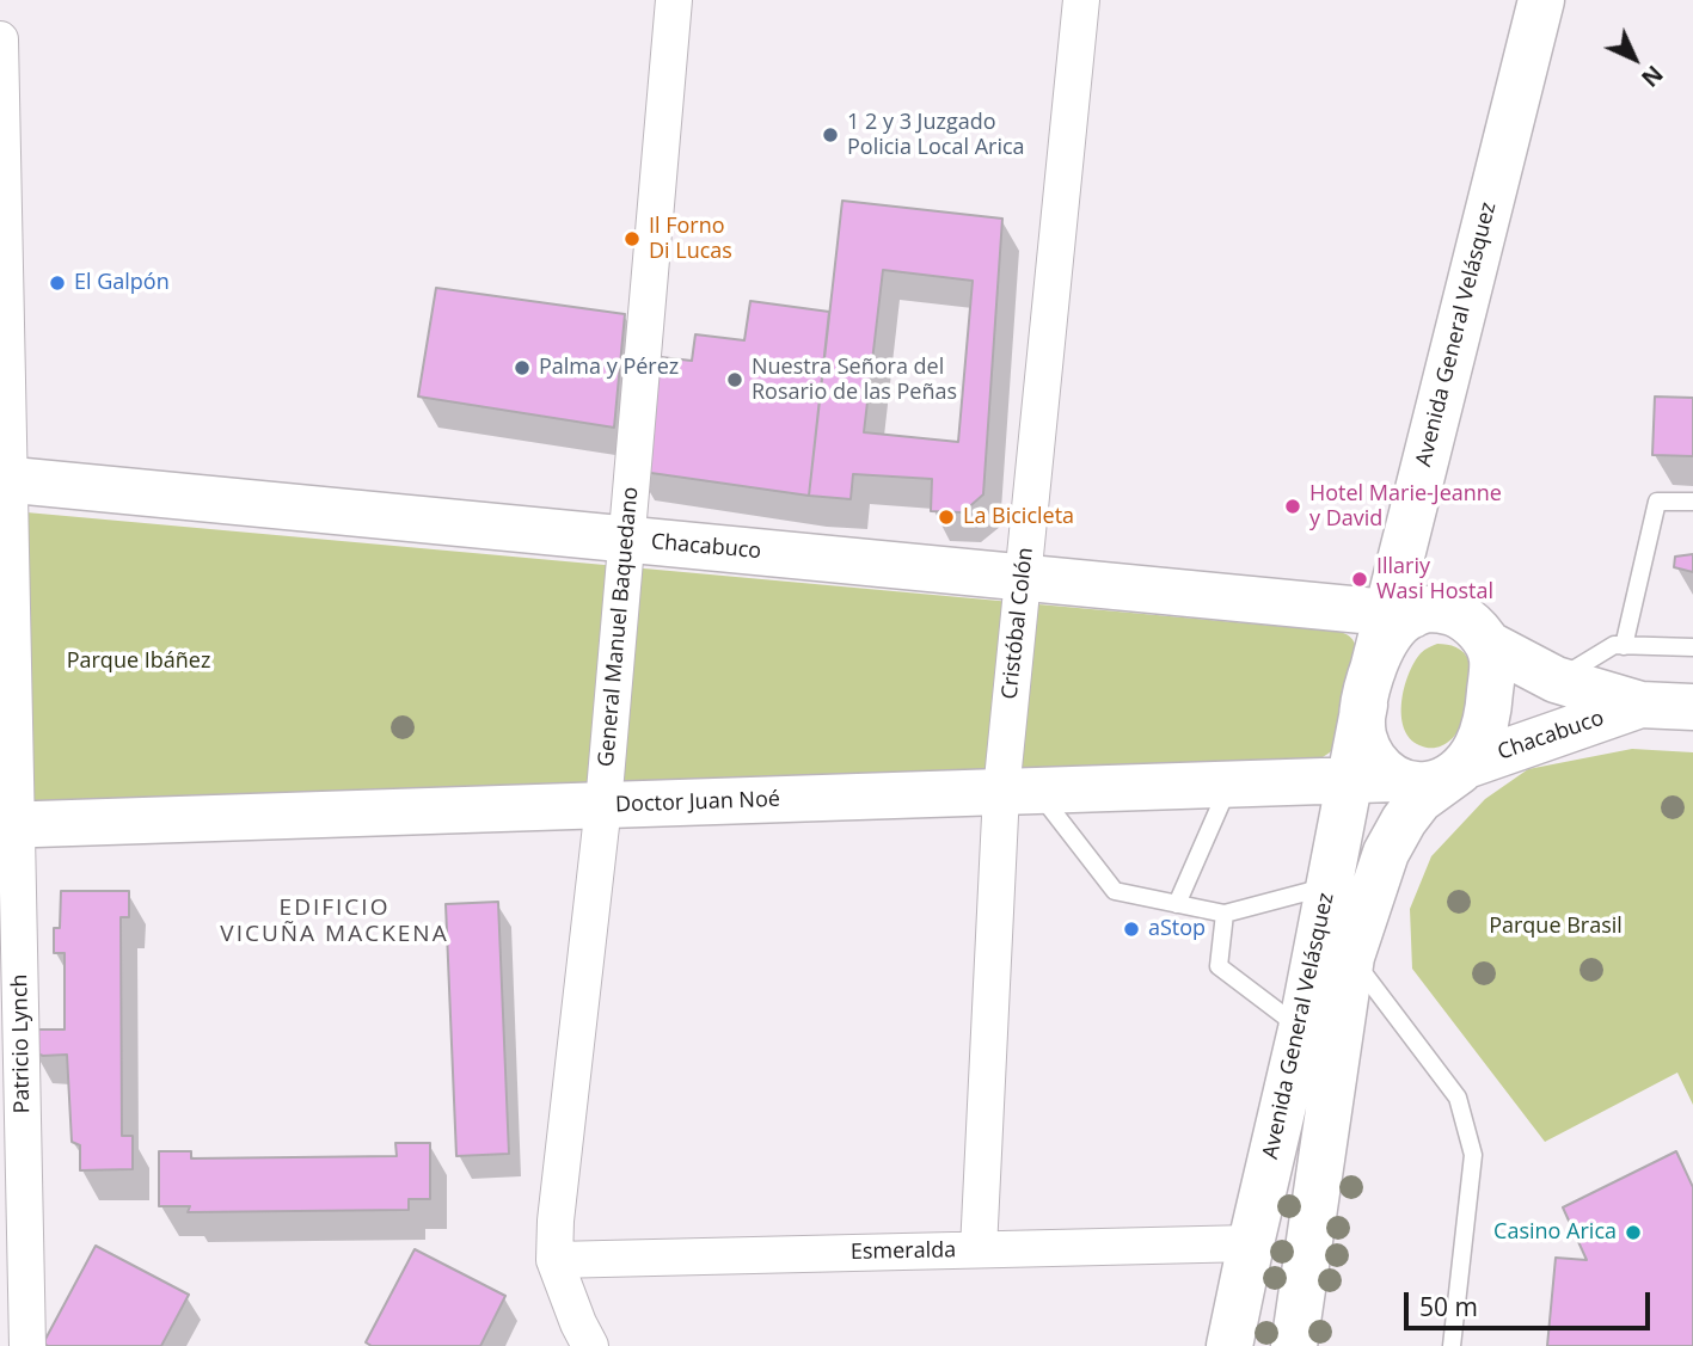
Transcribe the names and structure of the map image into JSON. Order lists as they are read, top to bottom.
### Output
{
  "streets": {
    "street": [
      "Avenida General Velásquez",
      "Chacabuco",
      "Cristóbal Colón",
      "General Manuel Baquedano",
      "Doctor Juan Noé",
      "Patricio Lynch",
      "Esmeralda"
    ]
  },
  "crossings": [
    ["Avenida General Velásquez", "Chacabuco"],
    ["Avenida General Velásquez", "Doctor Juan Noé"],
    ["Avenida General Velásquez", "Esmeralda"],
    ["Chacabuco", "Cristóbal Colón"],
    ["Chacabuco", "General Manuel Baquedano"],
    ["Chacabuco", "Doctor Juan Noé"],
    ["Chacabuco", "Patricio Lynch"],
    ["Cristóbal Colón", "Doctor Juan Noé"],
    ["Cristóbal Colón", "Esmeralda"],
    ["General Manuel Baquedano", "Doctor Juan Noé"],
    ["General Manuel Baquedano", "Esmeralda"],
    ["Doctor Juan Noé", "Patricio Lynch"]
  ],
  "districts": ["EDIFICIO VICUÑA MACKENA"],
  "parks": ["Parque Ibáñez", "Parque Brasil"],
  "places": [
    "1 2 y 3 Juzgado Policia Local Arica",
    "Il Forno Di Lucas",
    "El Galpón",
    "Palma y Pérez",
    "Nuestra Señora del Rosario de las Peñas",
    "Hotel Marie-Jeanne y David",
    "La Bicicleta",
    "Illariy Wasi Hostal",
    "aStop",
    "Casino Arica"
  ],
  "scale_bar": "50 m",
  "north": "bottom right"
}
